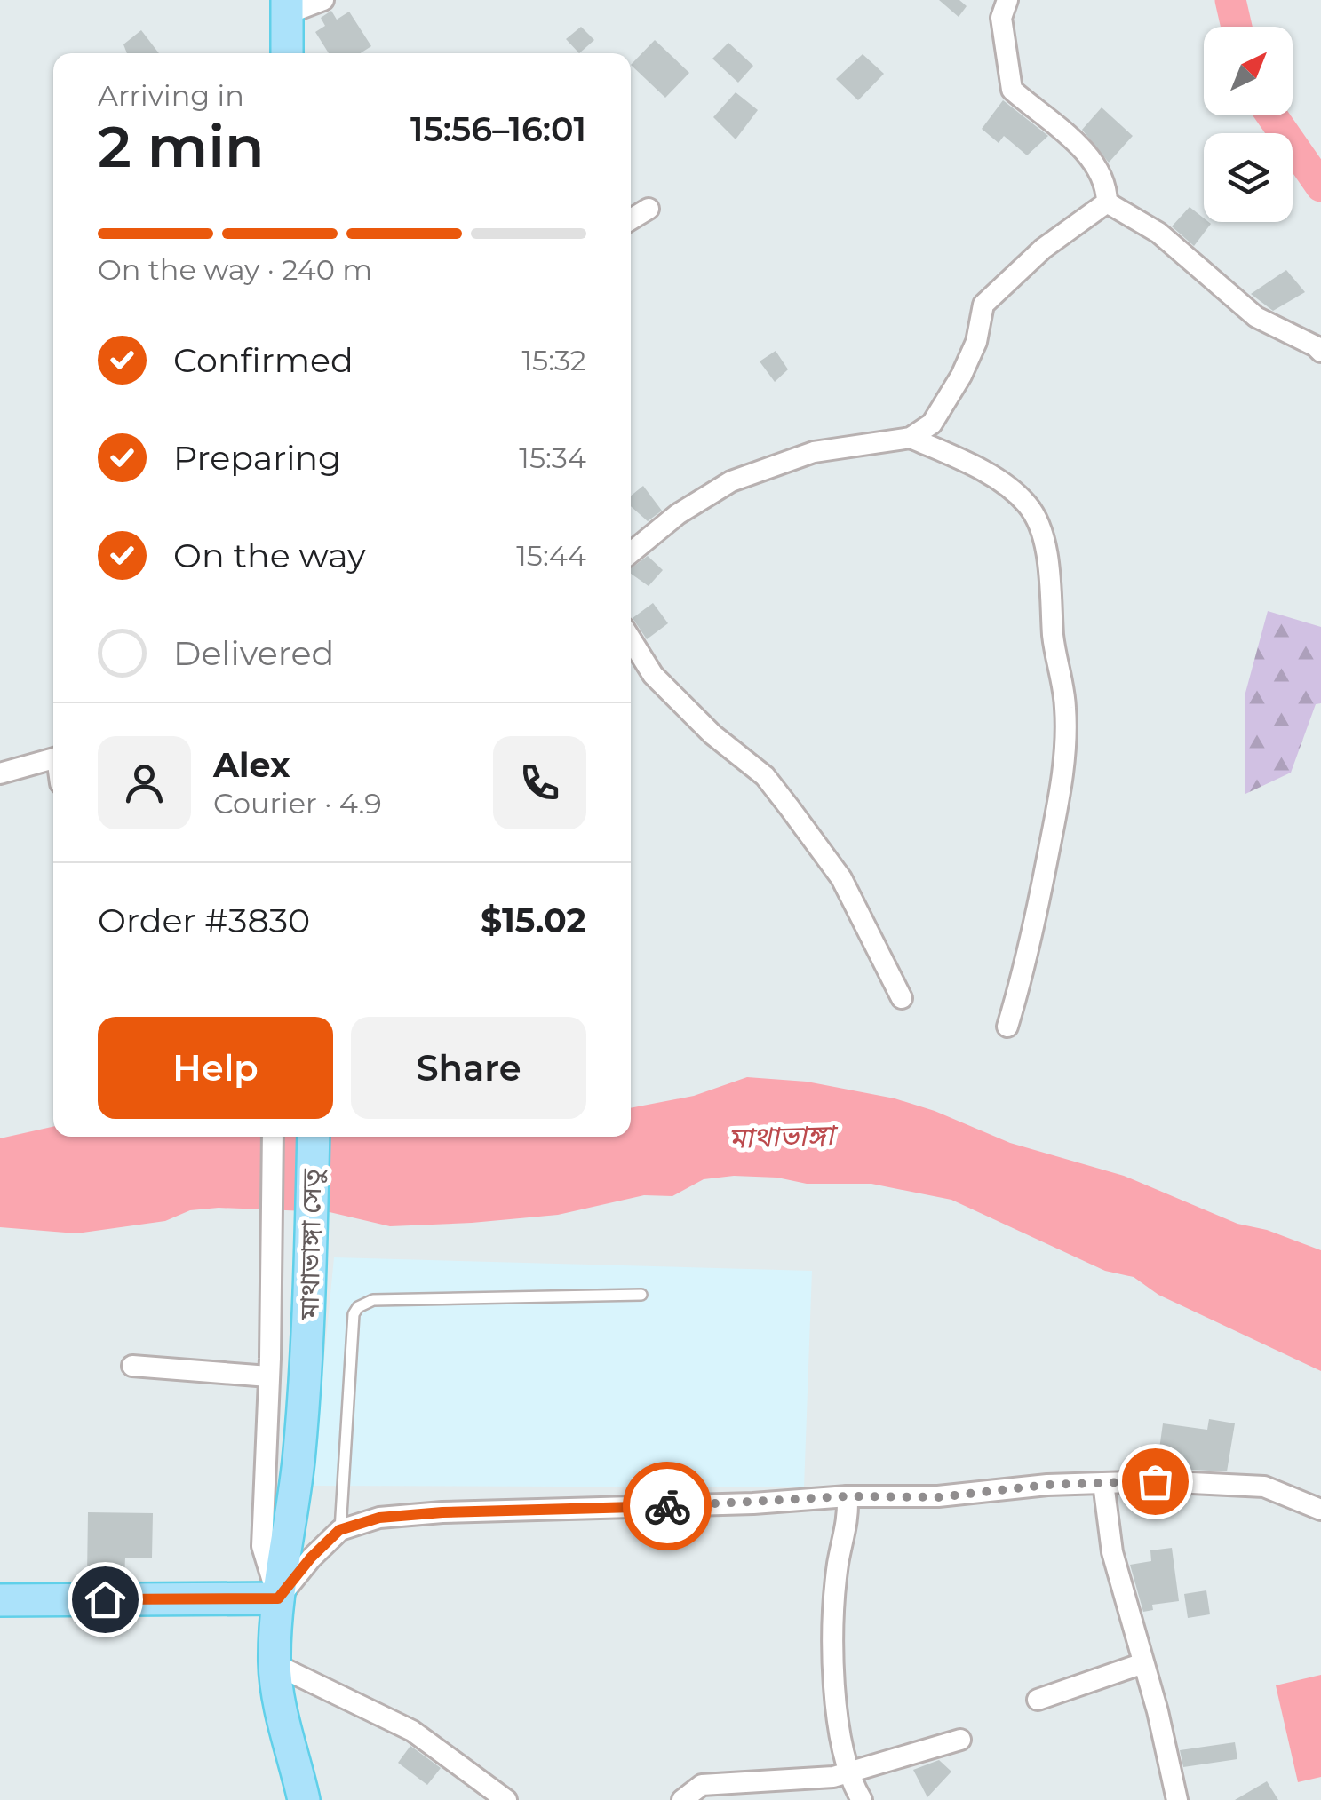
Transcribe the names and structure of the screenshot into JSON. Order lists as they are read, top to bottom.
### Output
{
  "streets": {
    "main road": ["মাথাভাঙ্গা সেতু"]
  },
  "water": ["মাথাভাঙ্গা"],
  "north": "top right",
  "page": {
    "heading": ["2 min", "Arriving in", "15:56–16:01"],
    "panel": [
      "Alex",
      "Courier · 4.9",
      "Order #3830",
      "$15.02"
    ],
    "bar": "On the way · 240 m",
    "list": [
      ["Confirmed", "15:32"],
      ["Preparing", "15:34"],
      ["On the way", "15:44"],
      "Delivered"
    ],
    "buttons": ["Help", "Share"]
  }
}
